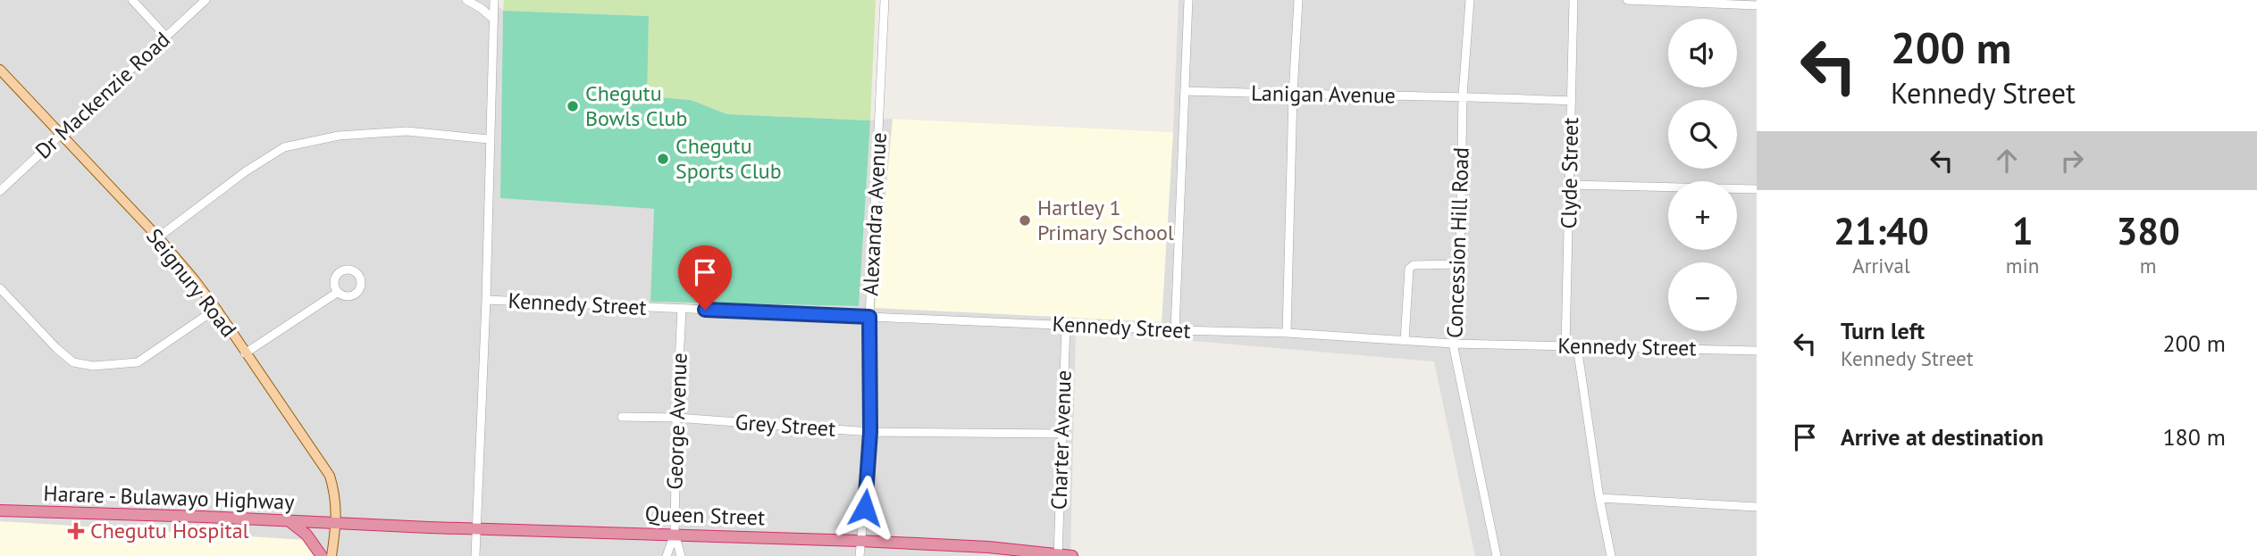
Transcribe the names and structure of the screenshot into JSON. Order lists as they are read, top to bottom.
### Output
{
  "streets": {
    "highway": ["Harare - Bulawayo Highway", "Queen Street"],
    "main road": ["Seignury Road"],
    "street": [
      "Lanigan Avenue",
      "Dr Mackenzie Road",
      "Clyde Street",
      "Alexandra Avenue",
      "Concession Hill Road",
      "Kennedy Street",
      "George Avenue",
      "Grey Street",
      "Charter Avenue"
    ]
  },
  "crossings": [
    ["Lanigan Avenue", "Clyde Street"],
    ["Lanigan Avenue", "Concession Hill Road"],
    ["Dr Mackenzie Road", "Seignury Road"],
    ["Clyde Street", "Kennedy Street"],
    ["Alexandra Avenue", "Kennedy Street"],
    ["Alexandra Avenue", "Grey Street"],
    ["Alexandra Avenue", "Queen Street"],
    ["Concession Hill Road", "Kennedy Street"],
    ["Seignury Road", "Harare - Bulawayo Highway"],
    ["Seignury Road", "Queen Street"],
    ["Kennedy Street", "George Avenue"],
    ["Kennedy Street", "Charter Avenue"],
    ["George Avenue", "Grey Street"],
    ["George Avenue", "Queen Street"],
    ["Grey Street", "Charter Avenue"],
    ["Charter Avenue", "Queen Street"],
    ["Harare - Bulawayo Highway", "Queen Street"]
  ],
  "places": {
    "other": ["Chegutu Bowls Club", "Chegutu Sports Club", "Hartley 1 Primary School"],
    "health": ["Chegutu Hospital"]
  },
  "page": {
    "turn": ["200 m", "Kennedy Street"],
    "map_buttons": ["+", "−"],
    "eta": [
      "21:40",
      "Arrival",
      "1",
      "min",
      "380",
      "m"
    ],
    "list": [
      {
        "name": "Turn left",
        "note": "Kennedy Street",
        "value": "200 m"
      },
      {
        "name": "Arrive at destination",
        "value": "180 m"
      }
    ]
  }
}
